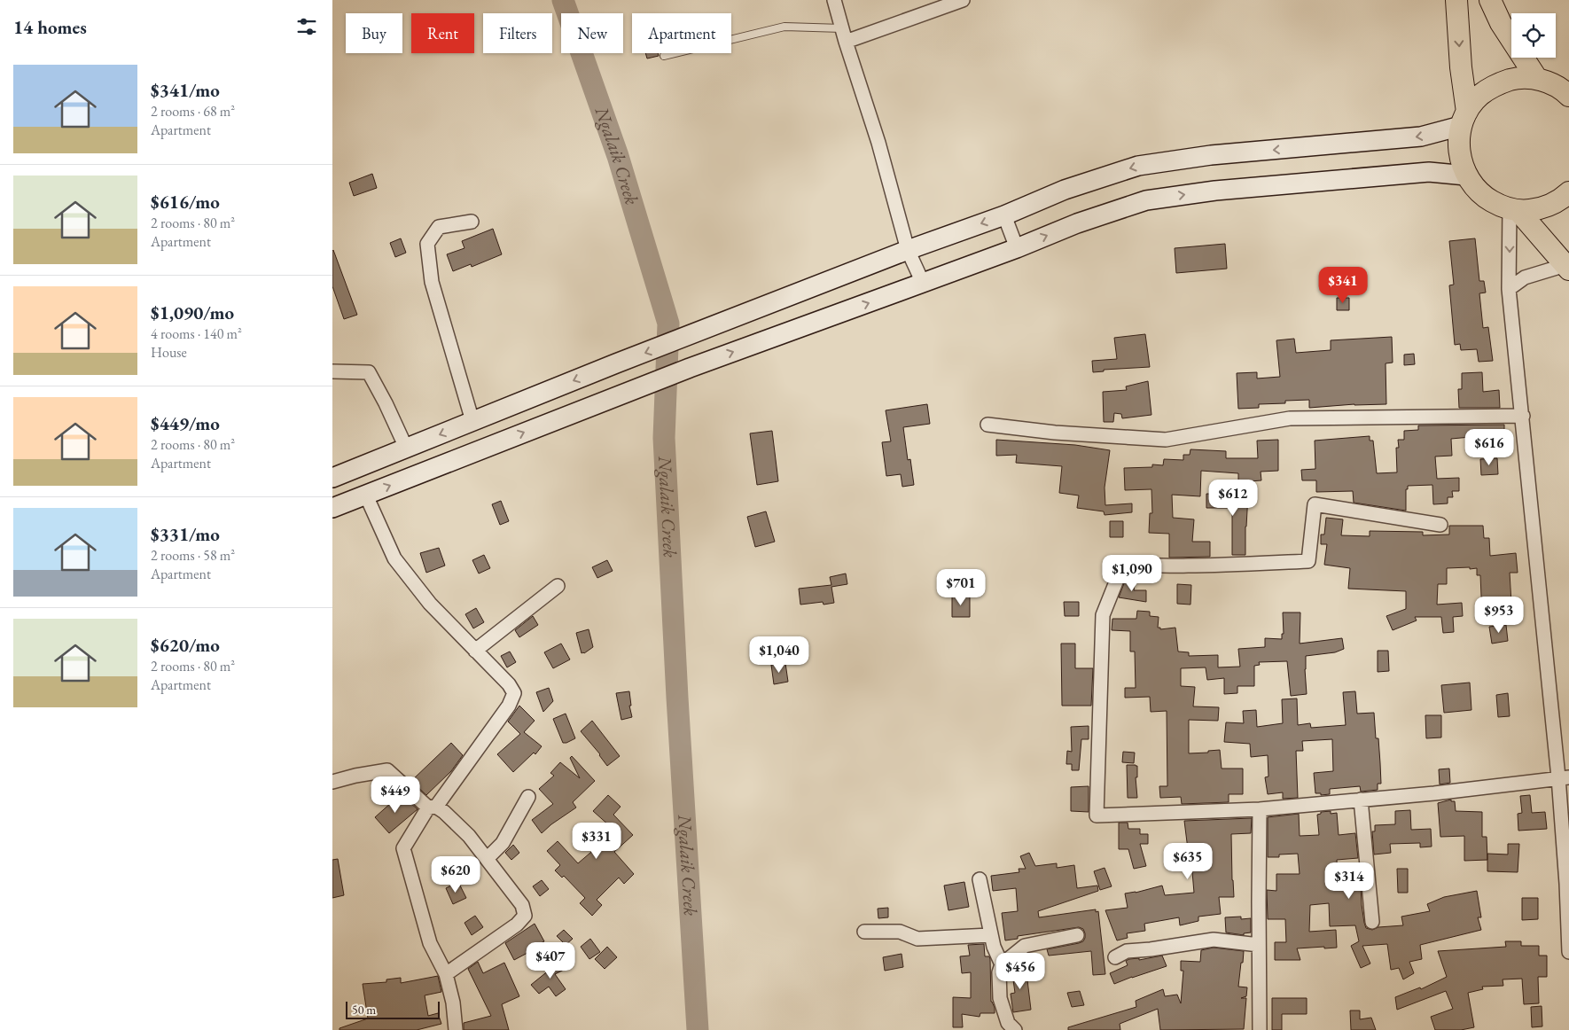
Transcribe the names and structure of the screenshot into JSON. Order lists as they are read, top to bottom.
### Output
{
  "water": ["Ngalaik Creek"],
  "scale_bar": "50 m",
  "page": {
    "heading": "14 homes",
    "chip": [
      "Buy",
      "Rent",
      "Filters",
      "New",
      "Apartment"
    ],
    "list": [
      {
        "name": "$341/mo",
        "note": "2 rooms · 68 m² · Apartment"
      },
      {
        "name": "$616/mo",
        "note": "2 rooms · 80 m² · Apartment"
      },
      {
        "name": "$1,090/mo",
        "note": "4 rooms · 140 m² · House"
      },
      {
        "name": "$449/mo",
        "note": "2 rooms · 80 m² · Apartment"
      },
      {
        "name": "$331/mo",
        "note": "2 rooms · 58 m² · Apartment"
      },
      {
        "name": "$620/mo",
        "note": "2 rooms · 80 m² · Apartment"
      }
    ],
    "price": [
      "$341",
      "$616",
      "$612",
      "$1,090",
      "$701",
      "$953",
      "$1,040",
      "$449",
      "$331",
      "$635",
      "$620",
      "$314",
      "$407",
      "$456"
    ],
    "scale": "50 m"
  }
}
